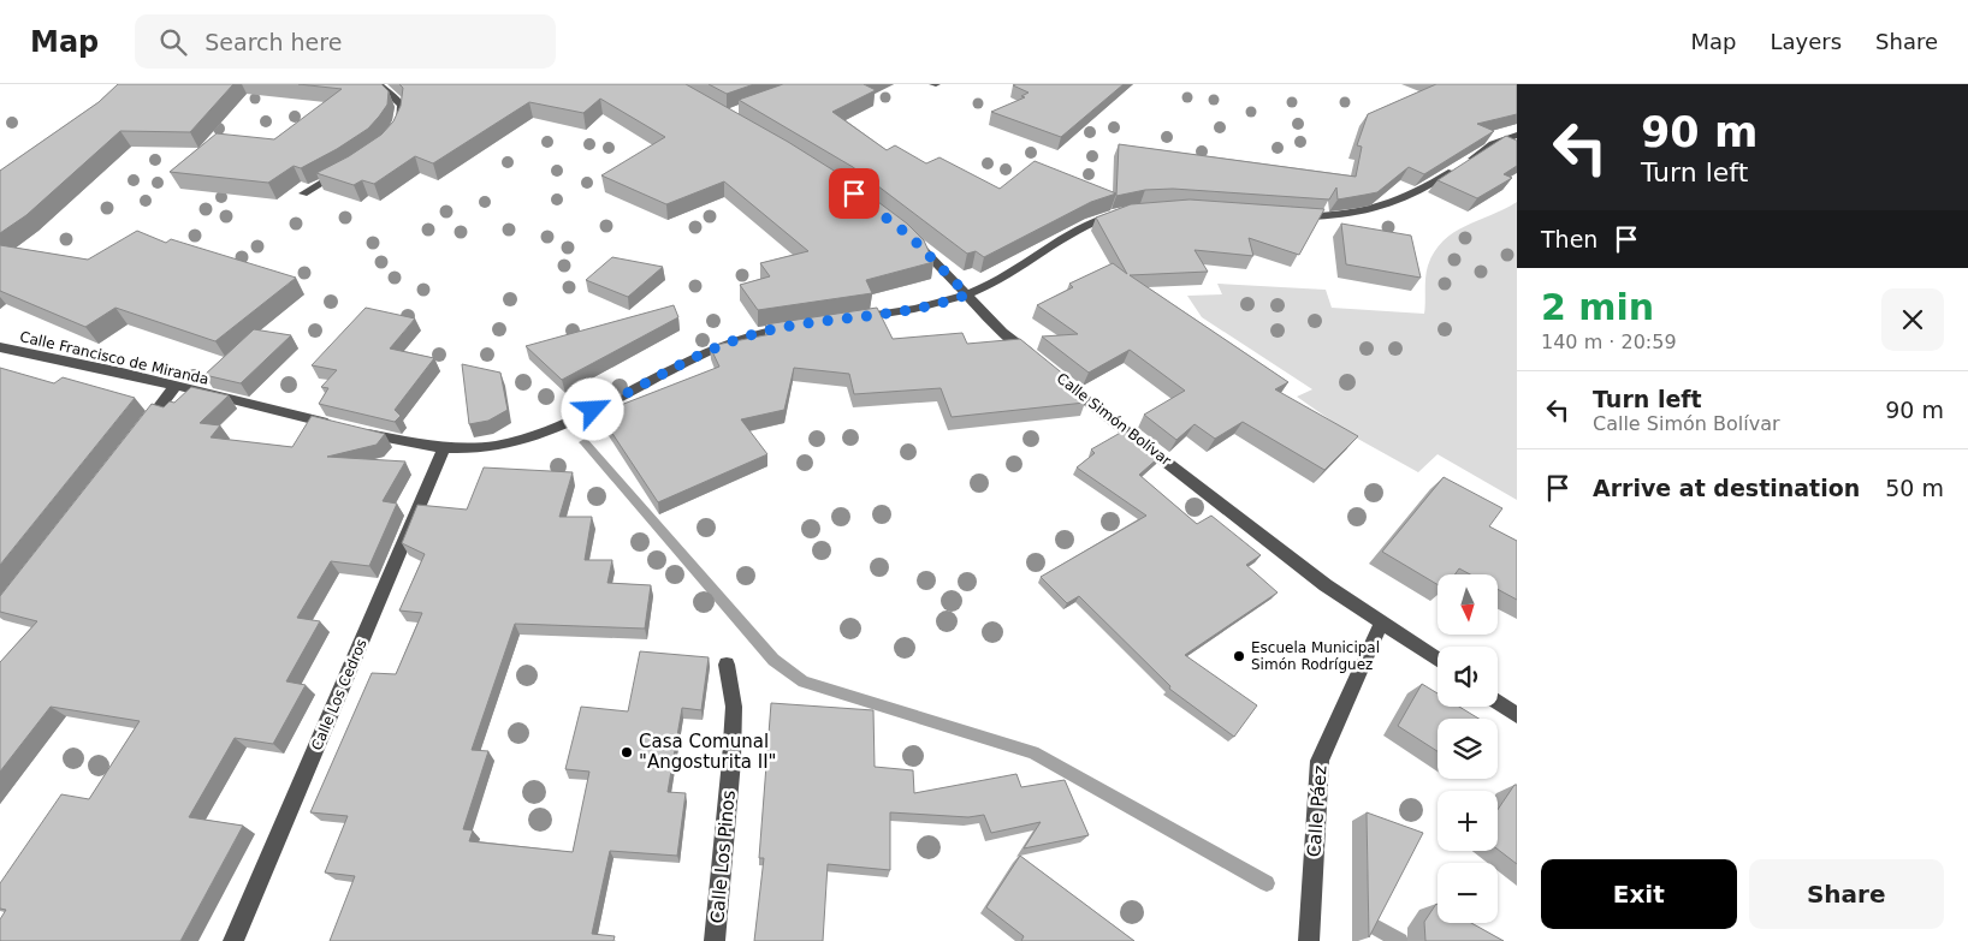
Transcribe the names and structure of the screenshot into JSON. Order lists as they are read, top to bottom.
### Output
{
  "streets": {
    "street": [
      "Calle Francisco de Miranda",
      "Calle Simón Bolívar",
      "Calle Los Cedros",
      "Calle Páez",
      "Calle Los Pinos"
    ]
  },
  "crossings": [
    ["Calle Francisco de Miranda", "Calle Los Cedros"],
    ["Calle Simón Bolívar", "Calle Páez"]
  ],
  "places": ["Escuela Municipal Simón Rodríguez", "Casa Comunal \"Angosturita II\""],
  "north": "bottom",
  "page": {
    "header": "Map",
    "search": "Search here",
    "nav": ["Map", "Layers", "Share"],
    "turn": ["90 m", "Turn left"],
    "then": "Then",
    "heading": ["2 min", "140 m · 20:59"],
    "list": [
      {
        "name": "Turn left",
        "note": "Calle Simón Bolívar",
        "value": "90 m"
      },
      {
        "name": "Arrive at destination",
        "value": "50 m"
      }
    ],
    "map_buttons": ["+", "−"],
    "buttons": ["Exit", "Share"]
  }
}
